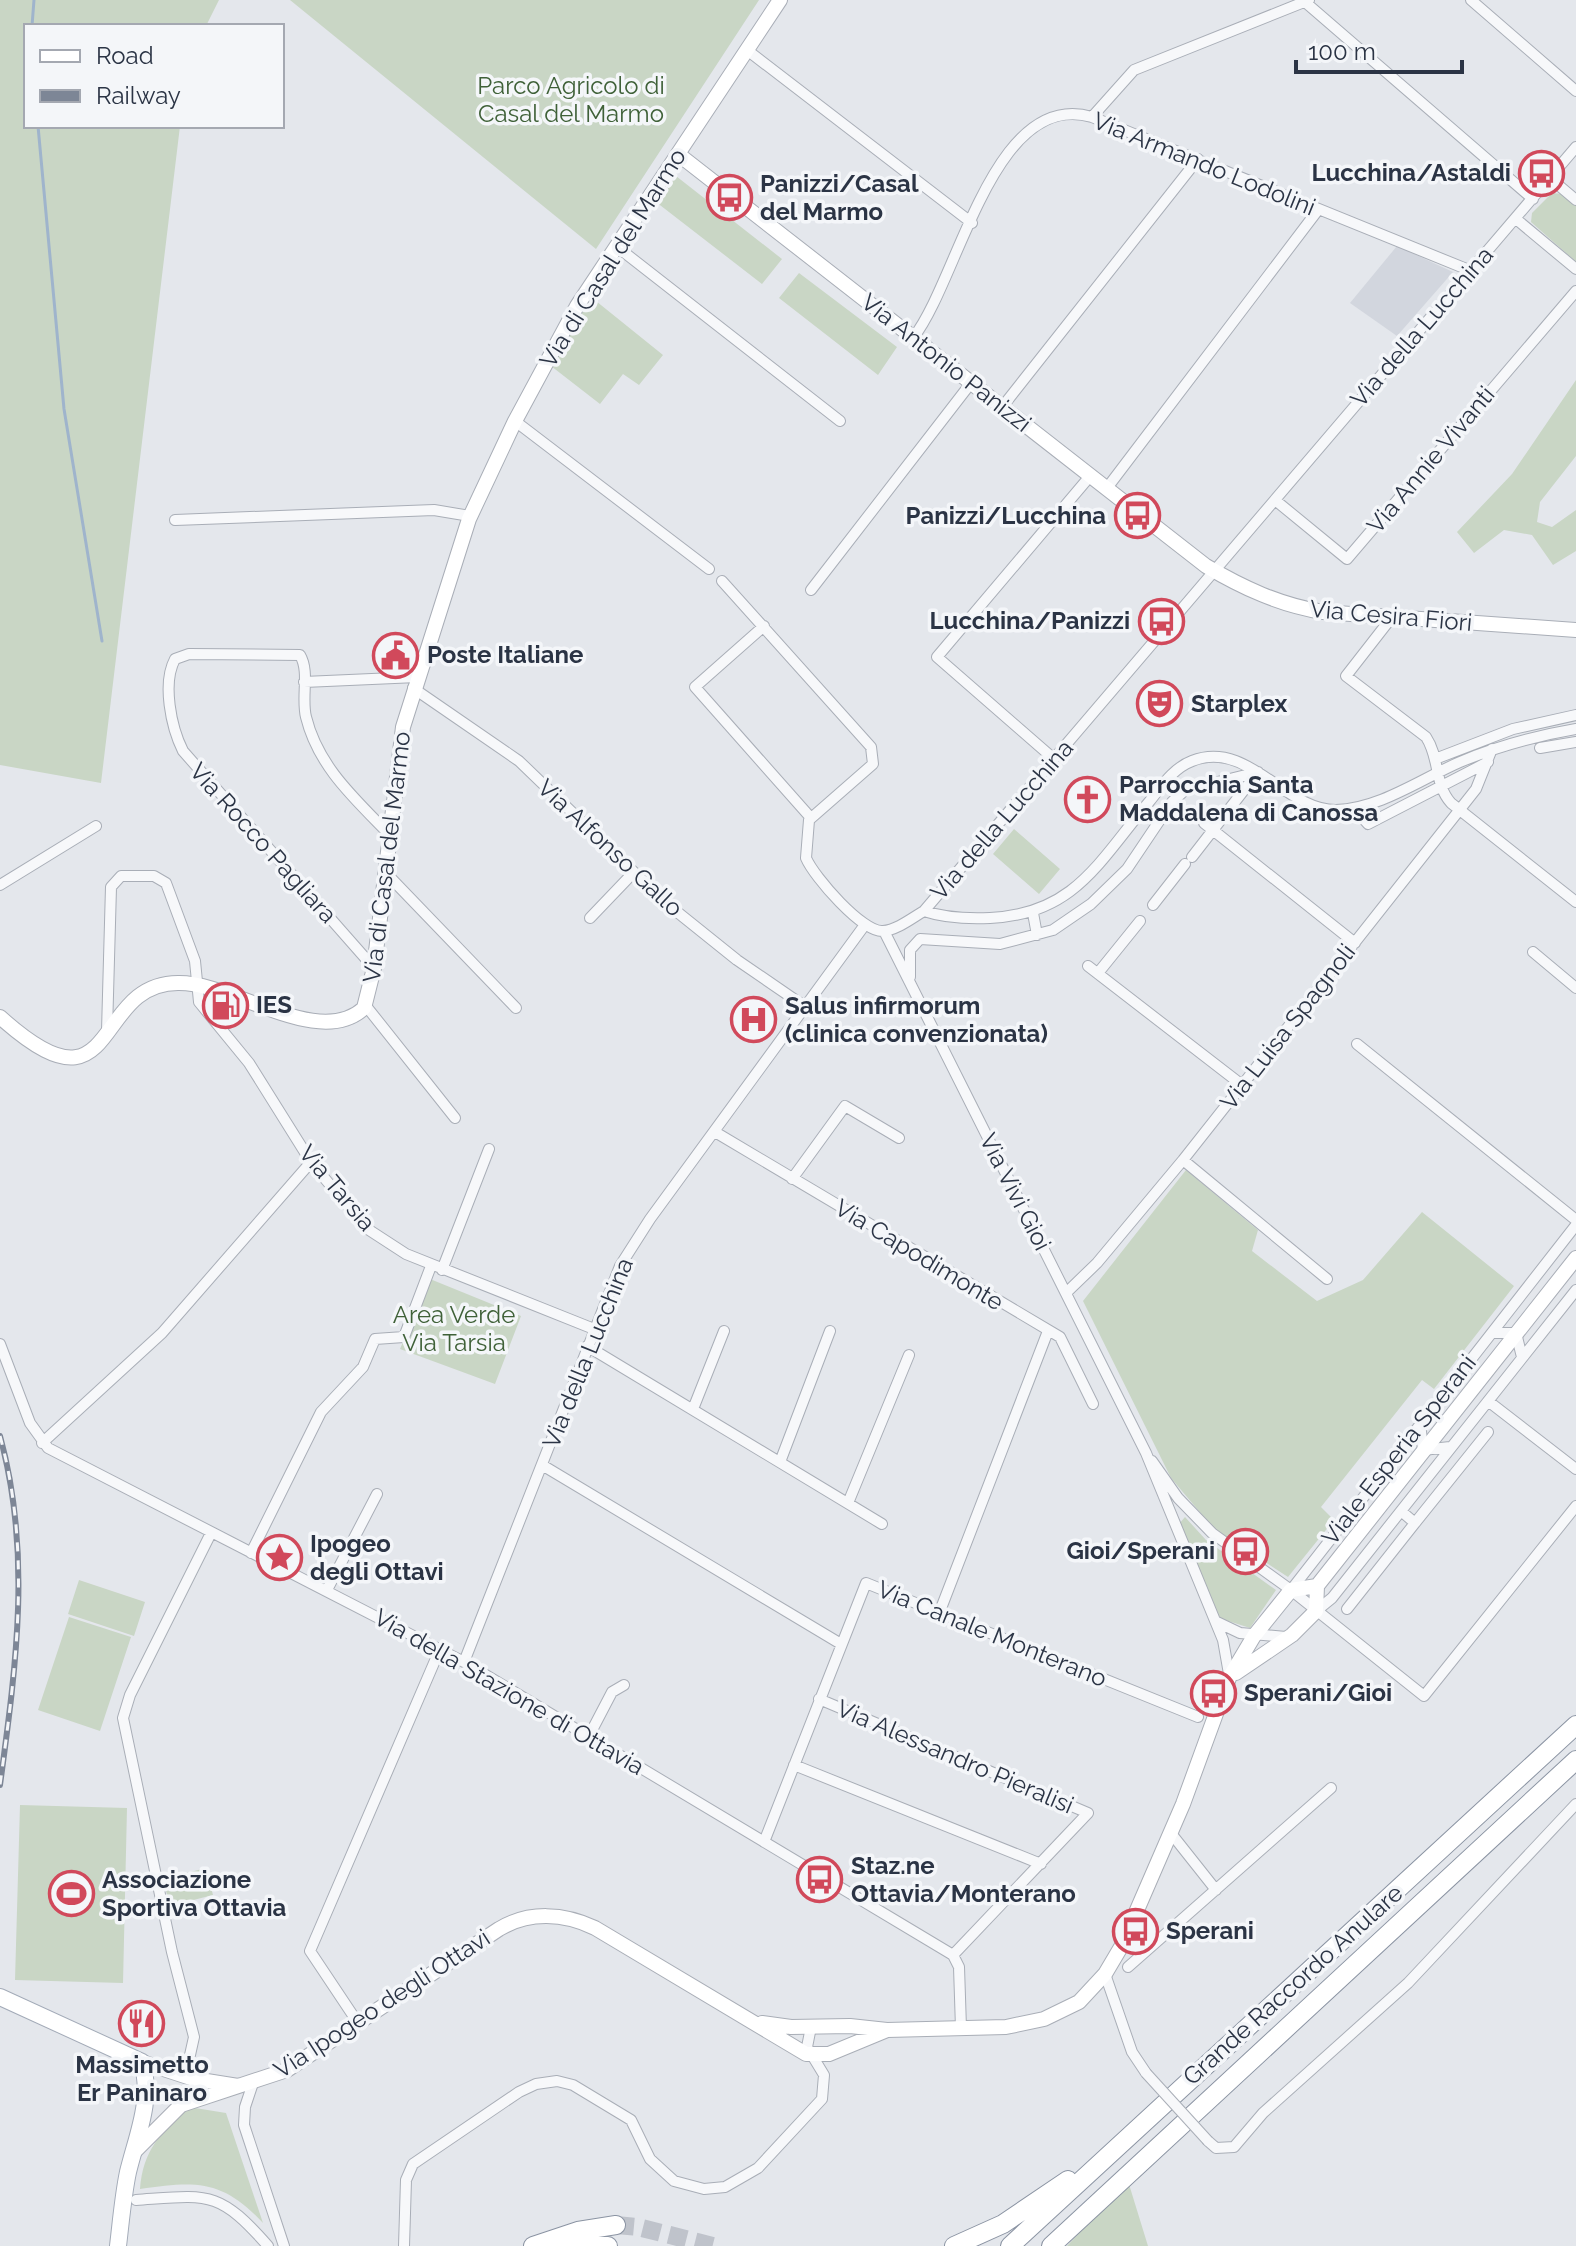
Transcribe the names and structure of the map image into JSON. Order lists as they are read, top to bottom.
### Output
{
  "streets": {
    "highway": ["Grande Raccordo Anulare"],
    "street": [
      "Via Armando Lodolini",
      "Via di Casal del Marmo",
      "Via della Lucchina",
      "Via Antonio Panizzi",
      "Via Annie Vivanti",
      "Via Cesira Fiori",
      "Via Rocco Pagliara",
      "Via Alfonso Gallo",
      "Via Luisa Spagnoli",
      "Via Tarsia",
      "Via Vivi Gioi",
      "Via Capodimonte",
      "Viale Esperia Sperani",
      "Via Canale Monterano",
      "Via della Stazione di Ottavia",
      "Via Alessandro Pieralisi",
      "Via Ipogeo degli Ottavi"
    ]
  },
  "crossings": [
    ["Via Armando Lodolini", "Via della Lucchina"],
    ["Via Armando Lodolini", "Via Antonio Panizzi"],
    ["Via di Casal del Marmo", "Via Antonio Panizzi"],
    ["Via di Casal del Marmo", "Via Rocco Pagliara"],
    ["Via di Casal del Marmo", "Via Alfonso Gallo"],
    ["Via di Casal del Marmo", "Via Tarsia"],
    ["Via della Lucchina", "Via Antonio Panizzi"],
    ["Via della Lucchina", "Via Annie Vivanti"],
    ["Via della Lucchina", "Via Cesira Fiori"],
    ["Via della Lucchina", "Via Alfonso Gallo"],
    ["Via della Lucchina", "Via Tarsia"],
    ["Via della Lucchina", "Via Vivi Gioi"],
    ["Via della Lucchina", "Via Capodimonte"],
    ["Via della Lucchina", "Via della Stazione di Ottavia"],
    ["Via Antonio Panizzi", "Via Cesira Fiori"],
    ["Via Luisa Spagnoli", "Via Vivi Gioi"],
    ["Via Vivi Gioi", "Viale Esperia Sperani"],
    ["Viale Esperia Sperani", "Via Ipogeo degli Ottavi"],
    ["Via Canale Monterano", "Via della Stazione di Ottavia"],
    ["Via Canale Monterano", "Via Alessandro Pieralisi"],
    ["Via della Stazione di Ottavia", "Via Alessandro Pieralisi"]
  ],
  "parks": ["Parco Agricolo di Casal del Marmo", "Area Verde Via Tarsia"],
  "places": {
    "bus stop": [
      "Lucchina/Astaldi",
      "Panizzi/Casal del Marmo",
      "Panizzi/Lucchina",
      "Lucchina/Panizzi",
      "Gioi/Sperani",
      "Sperani/Gioi",
      "Staz.ne Ottavia/Monterano",
      "Sperani"
    ],
    "public building": ["Poste Italiane"],
    "theatre": ["Starplex"],
    "church": ["Parrocchia Santa Maddalena di Canossa"],
    "fuel station": ["IES"],
    "hospital": ["Salus infirmorum (clinica convenzionata)"],
    "place": ["Ipogeo degli Ottavi"],
    "sports": ["Associazione Sportiva Ottavia"],
    "restaurant": ["Massimetto Er Paninaro"]
  },
  "legend": ["Road", "Railway"],
  "scale_bar": "100 m"
}
